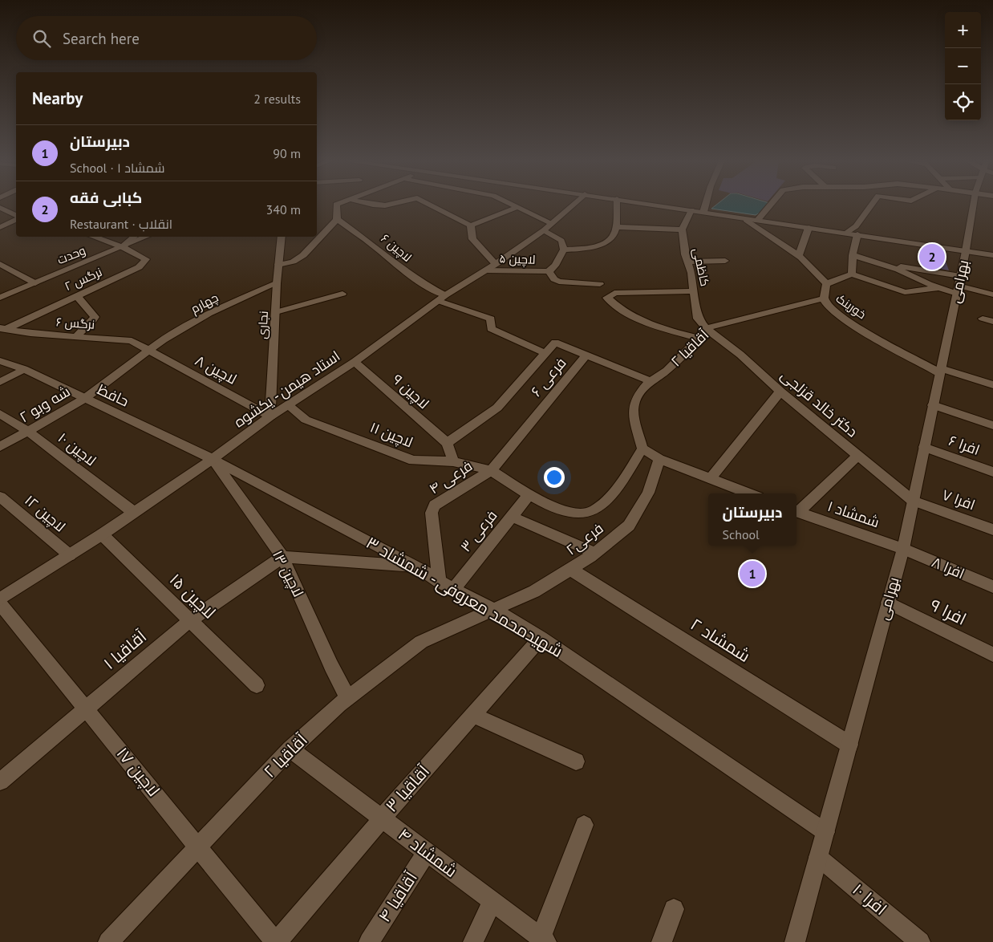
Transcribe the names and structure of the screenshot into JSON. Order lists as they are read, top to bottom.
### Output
{
  "streets": {
    "street": [
      "لاچین ۶",
      "وحدت",
      "لاچین ۵",
      "کاظمی",
      "نرگس ۲",
      "بهرامی",
      "چهارم",
      "خورینک",
      "نرگس ۶",
      "نجاری",
      "آقاقیا ۲",
      "لاچین ۸",
      "فرعی ۶",
      "استاد هیمن - یکشوه",
      "لاچین ۹",
      "حافظ",
      "دکتر خالد قزلجی",
      "شه وبو ۲",
      "لاچین ۱۱",
      "افرا ۶",
      "لاچین ۱۰",
      "فرعی ۴",
      "افرا ۷",
      "لاچین ۱۲",
      "شمشاد ۱",
      "فرعی ۳",
      "فرعی۲",
      "افرا ۸",
      "لاچین ۱۳",
      "لاچین ۱۵",
      "شهیدمحمد معروفی - شمشاد ۳",
      "افرا ۹",
      "شمشاد ۲",
      "آقاقیا ۱",
      "لاچین ۱۷",
      "آقاقیا ۳",
      "شمشاد ۴",
      "آقاقیا ۴",
      "افرا ۱۰"
    ]
  },
  "crossings": [
    ["لاچین ۶", "استاد هیمن - یکشوه"],
    ["وحدت", "نرگس ۲"],
    ["لاچین ۵", "استاد هیمن - یکشوه"],
    ["کاظمی", "آقاقیا ۲"],
    ["کاظمی", "دکتر خالد قزلجی"],
    ["نرگس ۲", "نرگس ۶"],
    ["بهرامی", "خورینک"],
    ["بهرامی", "دکتر خالد قزلجی"],
    ["بهرامی", "افرا ۶"],
    ["بهرامی", "افرا ۷"],
    ["بهرامی", "شمشاد ۱"],
    ["بهرامی", "افرا ۸"],
    ["بهرامی", "شهیدمحمد معروفی - شمشاد ۳"],
    ["بهرامی", "افرا ۹"],
    ["بهرامی", "شمشاد ۲"],
    ["بهرامی", "افرا ۱۰"],
    ["چهارم", "نرگس ۶"],
    ["چهارم", "نجاری"],
    ["چهارم", "لاچین ۸"],
    ["چهارم", "حافظ"],
    ["چهارم", "شه وبو ۲"],
    ["خورینک", "آقاقیا ۲"],
    ["نرگس ۶", "لاچین ۸"],
    ["نجاری", "لاچین ۸"],
    ["نجاری", "استاد هیمن - یکشوه"],
    ["آقاقیا ۲", "فرعی ۶"],
    ["آقاقیا ۲", "دکتر خالد قزلجی"],
    ["آقاقیا ۲", "فرعی۲"],
    ["آقاقیا ۲", "لاچین ۱۳"],
    ["آقاقیا ۲", "شهیدمحمد معروفی - شمشاد ۳"],
    ["آقاقیا ۲", "لاچین ۱۷"],
    ["آقاقیا ۲", "شمشاد ۴"],
    ["لاچین ۸", "استاد هیمن - یکشوه"],
    ["فرعی ۶", "لاچین ۱۱"],
    ["فرعی ۶", "فرعی ۴"],
    ["استاد هیمن - یکشوه", "لاچین ۹"],
    ["استاد هیمن - یکشوه", "حافظ"],
    ["استاد هیمن - یکشوه", "لاچین ۱۱"],
    ["استاد هیمن - یکشوه", "لاچین ۱۰"],
    ["استاد هیمن - یکشوه", "لاچین ۱۲"],
    ["استاد هیمن - یکشوه", "لاچین ۱۳"],
    ["استاد هیمن - یکشوه", "لاچین ۱۵"],
    ["استاد هیمن - یکشوه", "شهیدمحمد معروفی - شمشاد ۳"],
    ["حافظ", "شه وبو ۲"],
    ["حافظ", "لاچین ۱۳"],
    ["حافظ", "شهیدمحمد معروفی - شمشاد ۳"],
    ["دکتر خالد قزلجی", "افرا ۷"],
    ["شه وبو ۲", "لاچین ۱۰"],
    ["لاچین ۱۱", "فرعی ۴"],
    ["فرعی ۴", "فرعی ۳"],
    ["فرعی ۴", "شهیدمحمد معروفی - شمشاد ۳"],
    ["شمشاد ۱", "افرا ۸"],
    ["فرعی ۳", "شهیدمحمد معروفی - شمشاد ۳"],
    ["فرعی۲", "شهیدمحمد معروفی - شمشاد ۳"],
    ["فرعی۲", "شمشاد ۲"],
    ["لاچین ۱۳", "شهیدمحمد معروفی - شمشاد ۳"],
    ["لاچین ۱۳", "آقاقیا ۱"],
    ["لاچین ۱۵", "آقاقیا ۱"],
    ["شهیدمحمد معروفی - شمشاد ۳", "آقاقیا ۳"],
    ["آقاقیا ۱", "لاچین ۱۷"],
    ["لاچین ۱۷", "آقاقیا ۳"],
    ["آقاقیا ۳", "شمشاد ۴"],
    ["شمشاد ۴", "آقاقیا ۴"]
  ],
  "page": {
    "map_buttons": ["+", "−"],
    "search": "Search here",
    "heading": ["Nearby", "2 results"],
    "list": [
      {
        "mark": "1",
        "name": "دبیرستان",
        "note": "School · شمشاد ۱",
        "value": "90 m"
      },
      {
        "mark": "2",
        "name": "کبابی فقه",
        "note": "Restaurant · انقلاب",
        "value": "340 m"
      }
    ],
    "pins": ["2", "1"],
    "popup": ["دبیرستان", "School"]
  }
}
